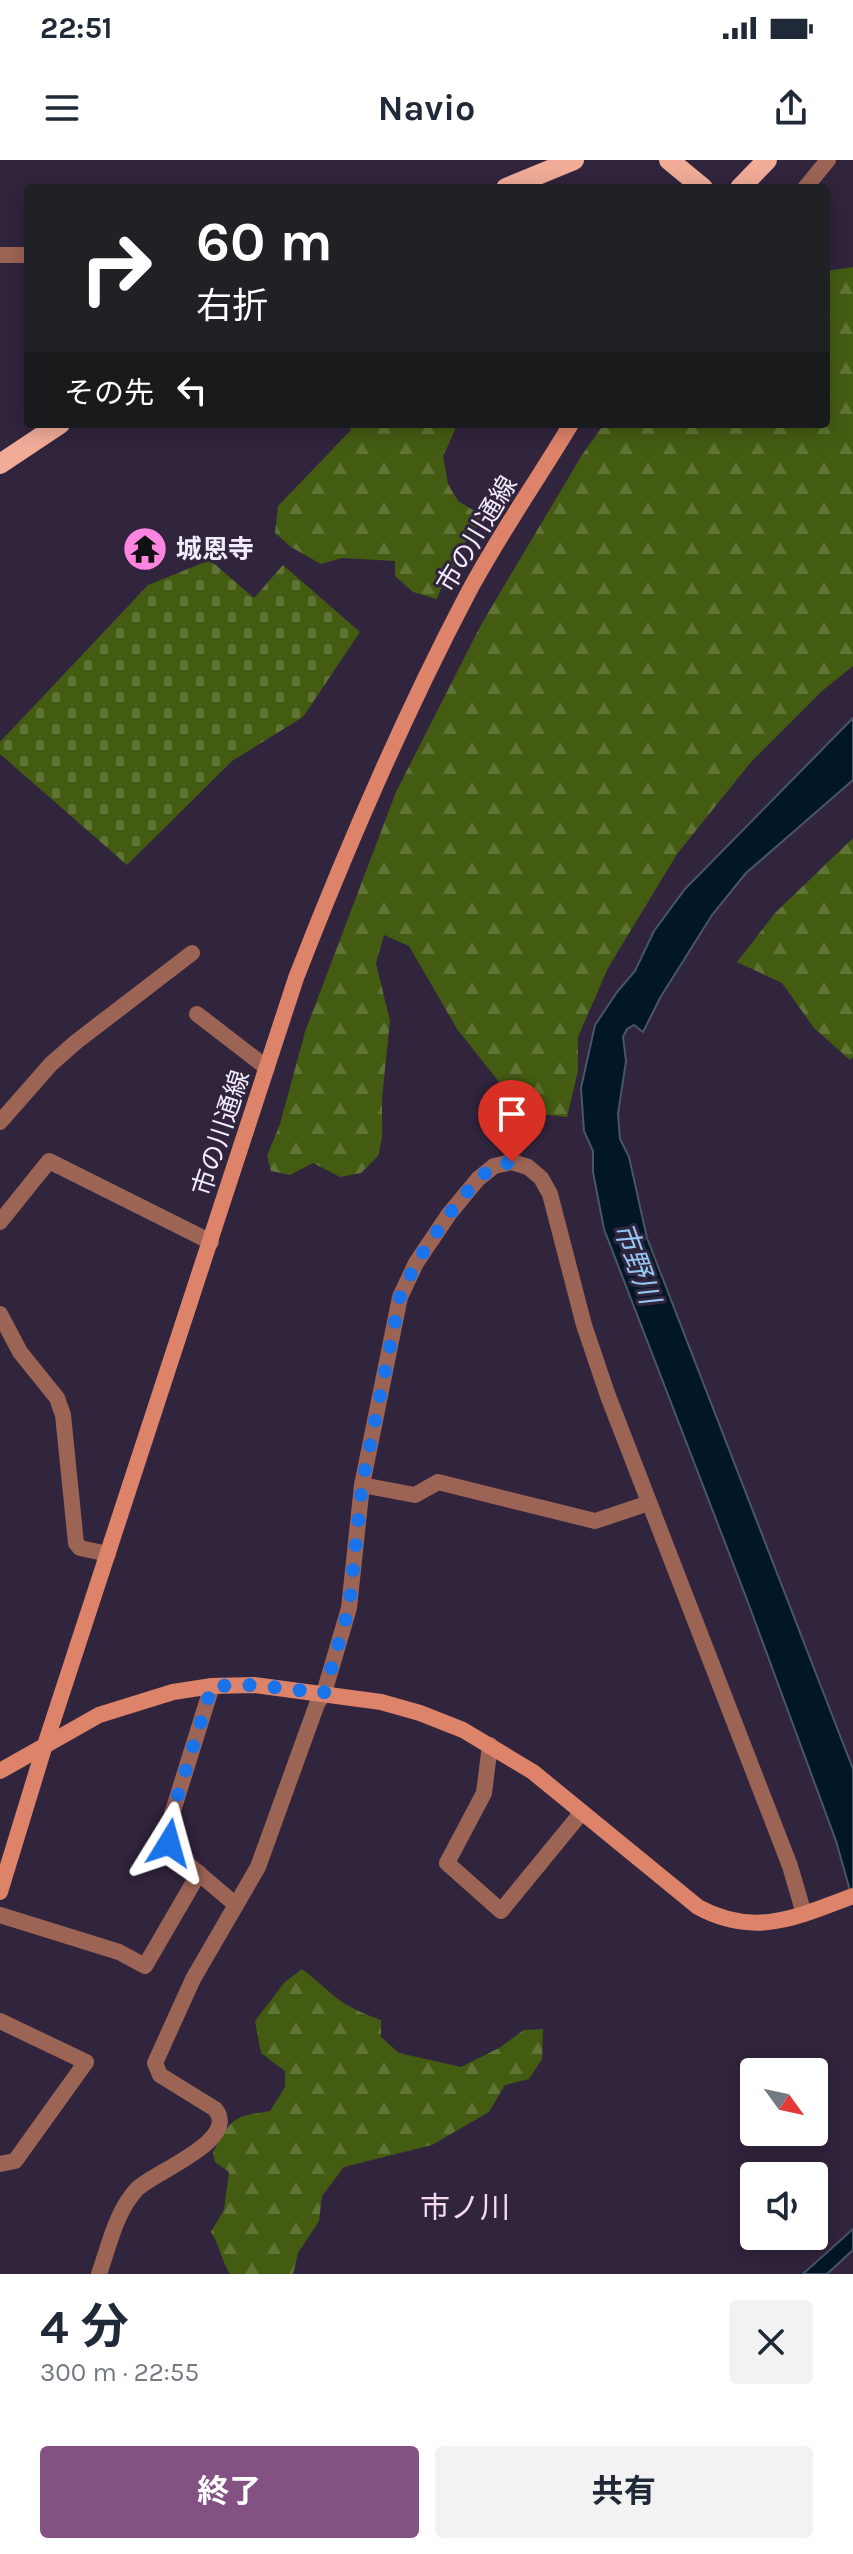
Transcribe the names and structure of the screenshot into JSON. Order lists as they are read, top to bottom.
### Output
{
  "streets": {
    "street": ["市の川通線"]
  },
  "districts": ["市ノ川"],
  "water": ["市野川"],
  "places": {
    "temple": ["城恩寺"]
  },
  "north": "bottom right",
  "page": {
    "status": "22:51",
    "header": "Navio",
    "turn": ["60 m", "右折"],
    "then": "その先",
    "heading": ["4 分", "300 m · 22:55"],
    "buttons": ["終了", "共有"]
  }
}
